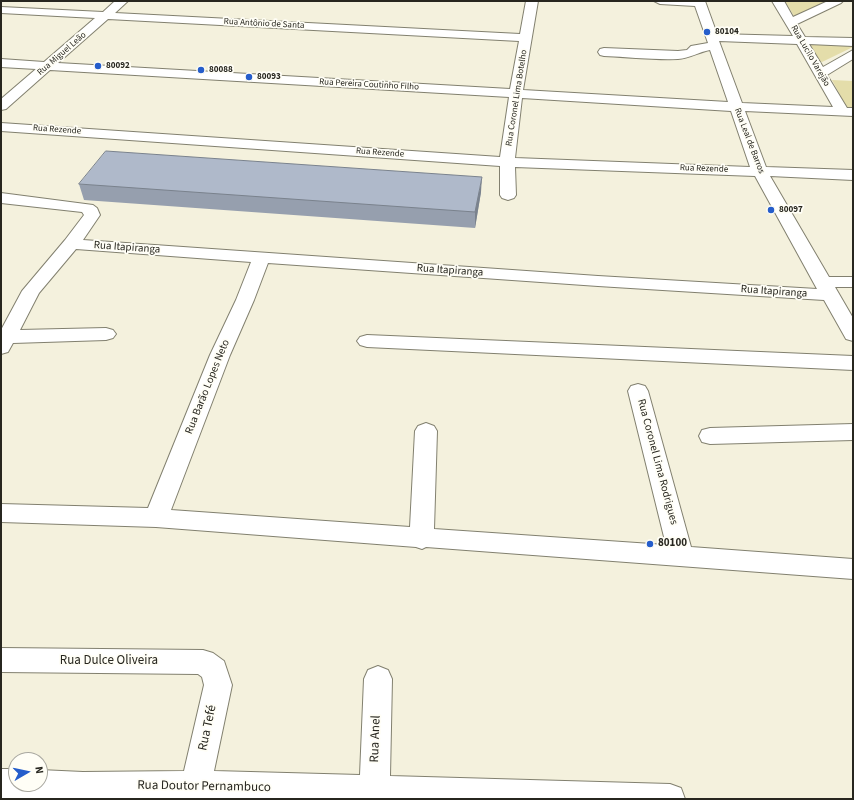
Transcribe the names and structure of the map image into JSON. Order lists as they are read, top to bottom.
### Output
{
  "streets": {
    "street": [
      "Rua Antônio de Santa",
      "Rua Miguel Leão",
      "Rua Lucilo Varejão",
      "Rua Pereira Coutinho Filho",
      "Rua Coronel Lima Botelho",
      "Rua Rezende",
      "Rua Leal de Barros",
      "Rua Itapiranga",
      "Rua Barão Lopes Neto",
      "Rua Coronel Lima Rodrigues",
      "Rua Dulce Oliveira",
      "Rua Tefé",
      "Rua Anel",
      "Rua Doutor Pernambuco"
    ]
  },
  "crossings": [
    ["Rua Antônio de Santa", "Rua Miguel Leão"],
    ["Rua Antônio de Santa", "Rua Coronel Lima Botelho"],
    ["Rua Miguel Leão", "Rua Pereira Coutinho Filho"],
    ["Rua Lucilo Varejão", "Rua Pereira Coutinho Filho"],
    ["Rua Pereira Coutinho Filho", "Rua Coronel Lima Botelho"],
    ["Rua Pereira Coutinho Filho", "Rua Leal de Barros"],
    ["Rua Coronel Lima Botelho", "Rua Rezende"],
    ["Rua Rezende", "Rua Leal de Barros"],
    ["Rua Leal de Barros", "Rua Itapiranga"],
    ["Rua Itapiranga", "Rua Barão Lopes Neto"],
    ["Rua Dulce Oliveira", "Rua Tefé"],
    ["Rua Tefé", "Rua Doutor Pernambuco"],
    ["Rua Anel", "Rua Doutor Pernambuco"]
  ],
  "places": [
    "80104",
    "80092",
    "80088",
    "80093",
    "80097",
    "80100"
  ],
  "north": "right"
}
